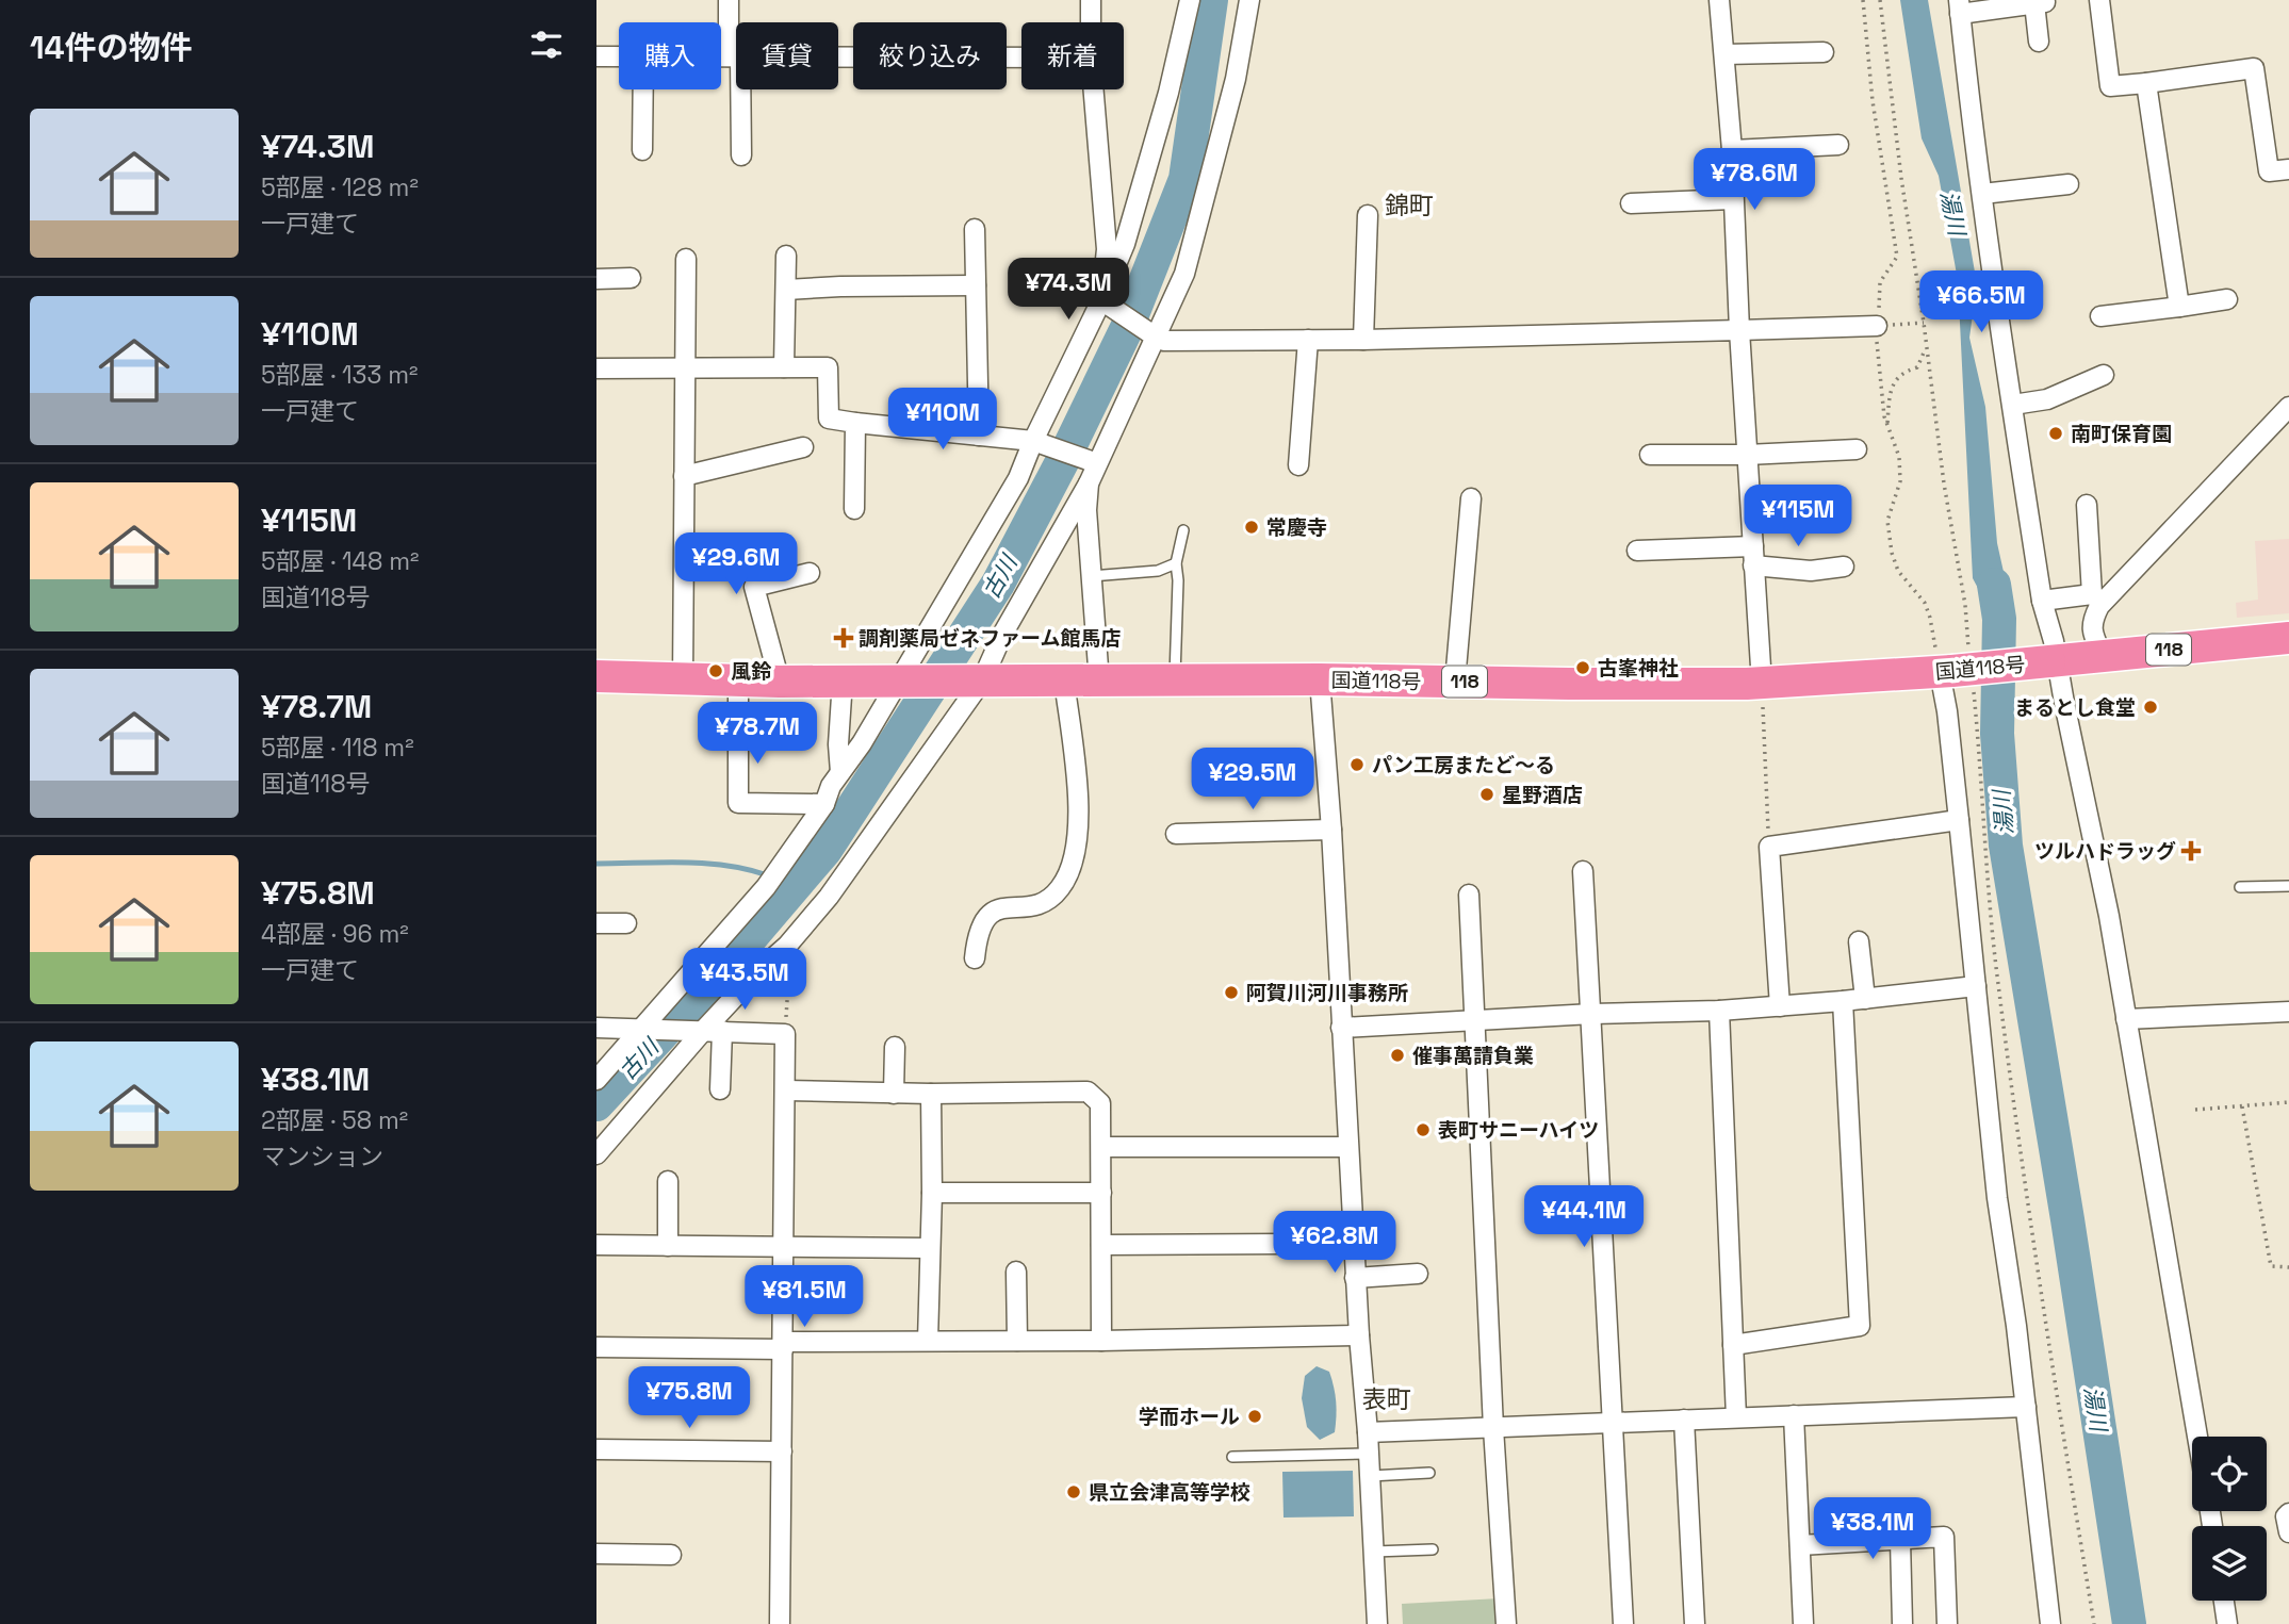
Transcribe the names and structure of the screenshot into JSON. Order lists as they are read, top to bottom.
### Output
{
  "streets": {
    "highway": ["118", "国道118号"]
  },
  "districts": ["錦町", "表町"],
  "water": ["湯川", "古川"],
  "places": {
    "other": [
      "南町保育園",
      "常慶寺",
      "古峯神社",
      "風鈴",
      "まるとし食堂",
      "パン工房またど～る",
      "星野酒店",
      "阿賀川河川事務所",
      "催事萬請負業",
      "表町サニーハイツ",
      "学而ホール",
      "県立会津高等学校"
    ],
    "health": ["調剤薬局ゼネファーム館馬店", "ツルハドラッグ"]
  },
  "page": {
    "heading": "14件の物件",
    "chip": [
      "購入",
      "賃貸",
      "絞り込み",
      "新着"
    ],
    "list": [
      {
        "name": "¥74.3M",
        "note": "5部屋 · 128 m² · 一戸建て"
      },
      {
        "name": "¥110M",
        "note": "5部屋 · 133 m² · 一戸建て"
      },
      {
        "name": "¥115M",
        "note": "5部屋 · 148 m² · 国道118号"
      },
      {
        "name": "¥78.7M",
        "note": "5部屋 · 118 m² · 国道118号"
      },
      {
        "name": "¥75.8M",
        "note": "4部屋 · 96 m² · 一戸建て"
      },
      {
        "name": "¥38.1M",
        "note": "2部屋 · 58 m² · マンション"
      }
    ],
    "price": [
      "¥78.6M",
      "¥74.3M",
      "¥66.5M",
      "¥110M",
      "¥115M",
      "¥29.6M",
      "¥78.7M",
      "¥29.5M",
      "¥43.5M",
      "¥44.1M",
      "¥62.8M",
      "¥81.5M",
      "¥75.8M",
      "¥38.1M"
    ]
  }
}
